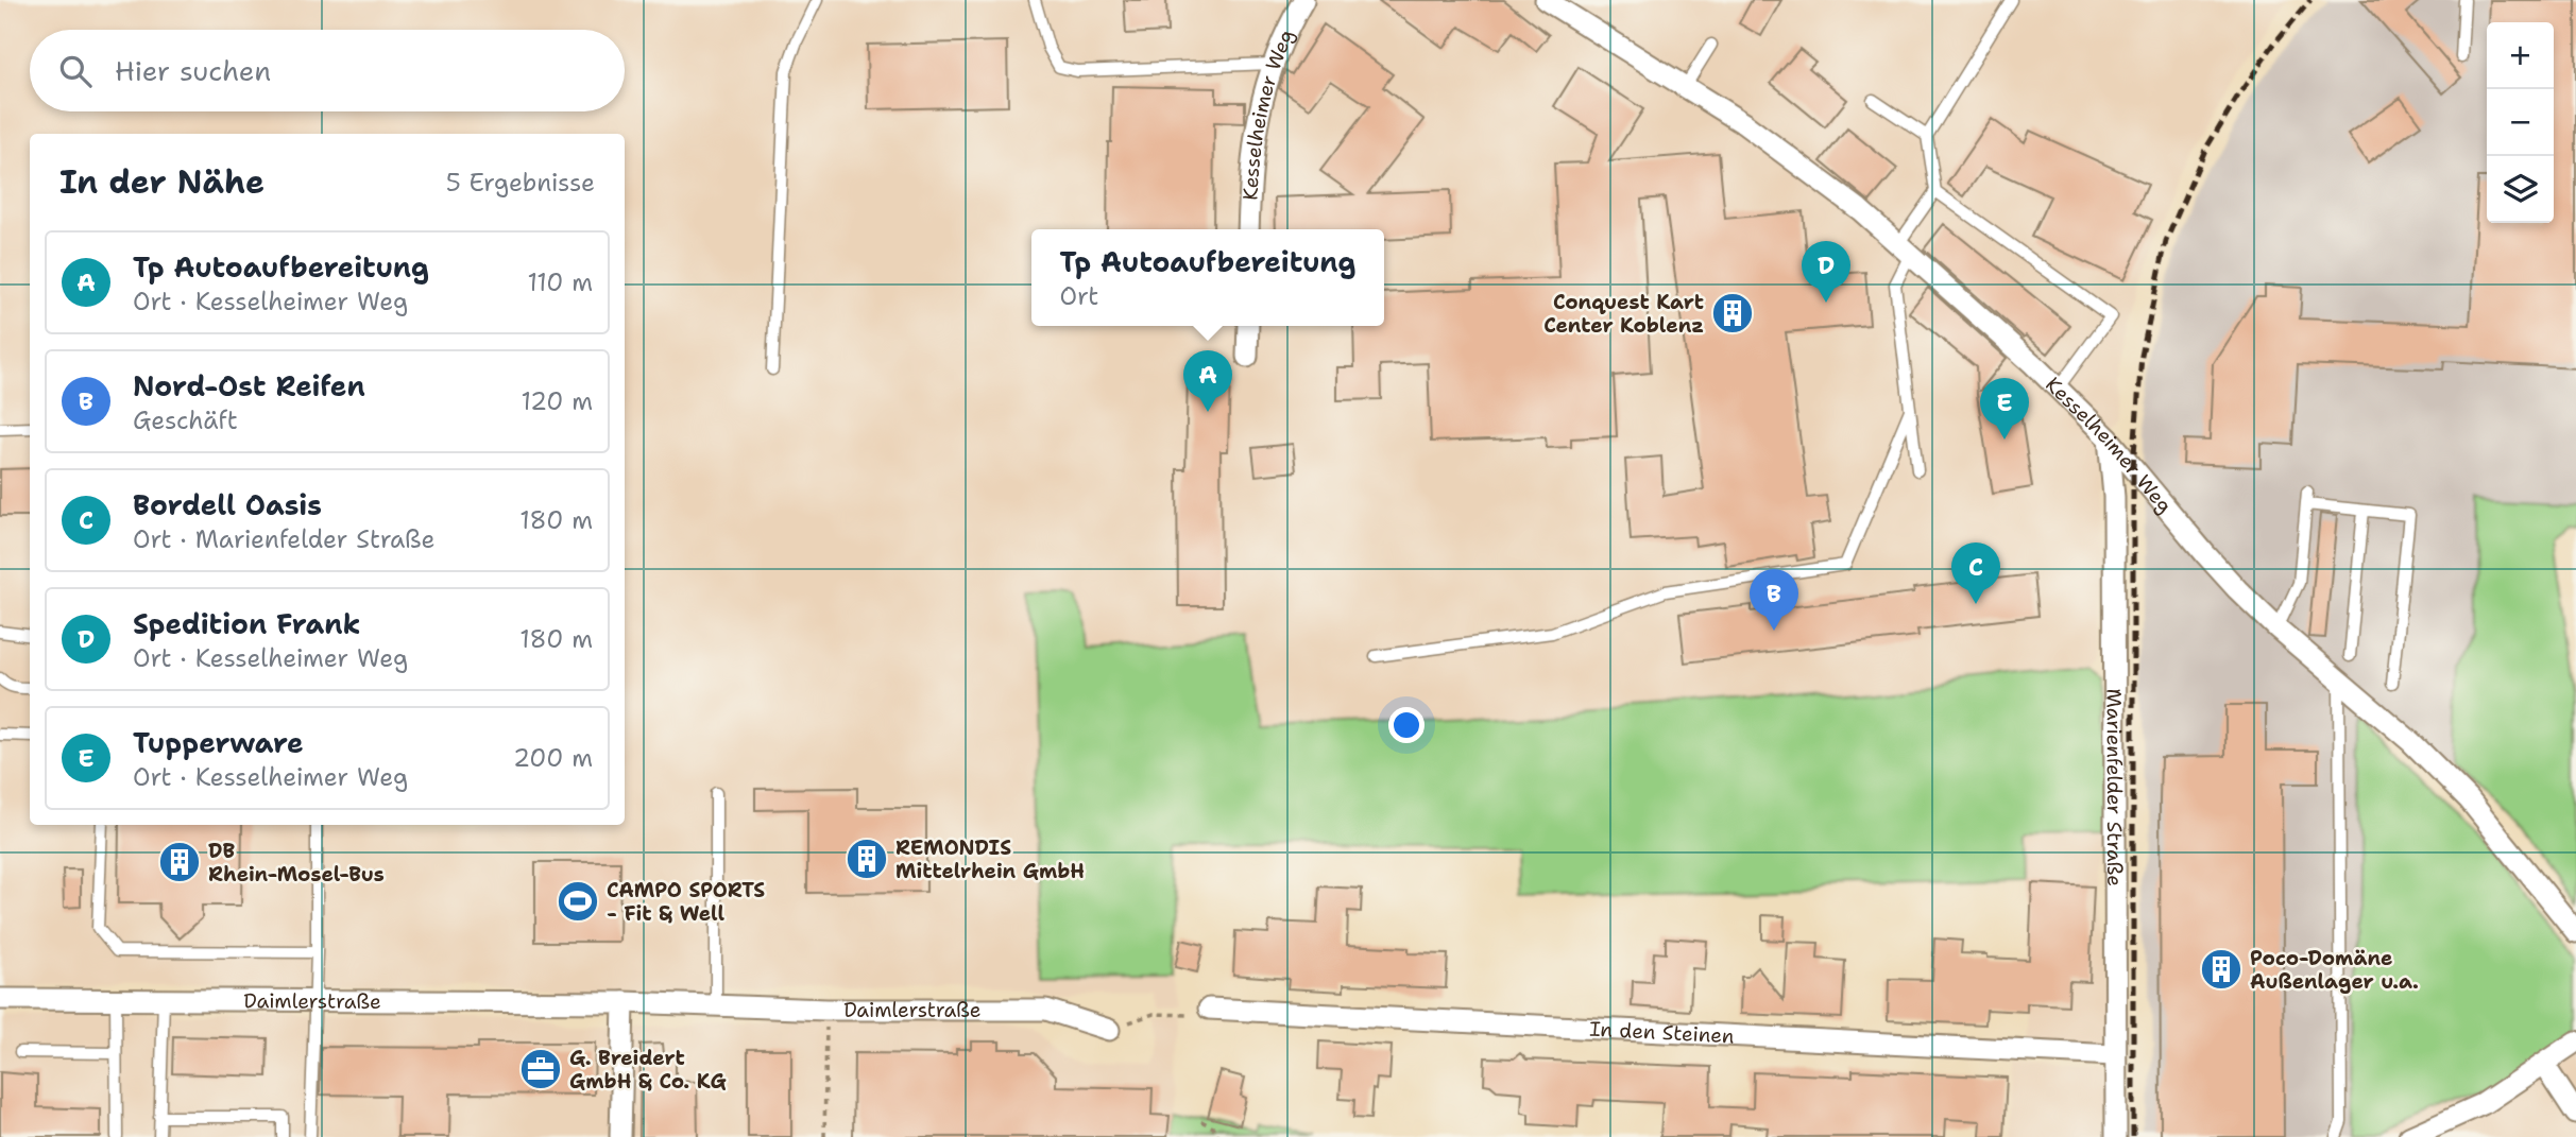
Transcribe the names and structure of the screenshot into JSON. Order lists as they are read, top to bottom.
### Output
{
  "streets": {
    "street": [
      "Kesselheimer Weg",
      "Marienfelder Straße",
      "Daimlerstraße",
      "In den Steinen"
    ]
  },
  "crossings": [
    ["Kesselheimer Weg", "Marienfelder Straße"],
    ["Marienfelder Straße", "In den Steinen"]
  ],
  "places": {
    "building": [
      "Conquest Kart Center Koblenz",
      "REMONDIS Mittelrhein GmbH",
      "DB Rhein-Mosel-Bus",
      "Poco-Domäne Außenlager u.a."
    ],
    "sports": ["CAMPO SPORTS - Fit & Well"],
    "office": ["G. Breidert GmbH & Co. KG"]
  },
  "page": {
    "map_buttons": ["+", "−"],
    "search": "Hier suchen",
    "heading": ["In der Nähe", "5 Ergebnisse"],
    "popup": ["Tp Autoaufbereitung", "Ort"],
    "list": [
      {
        "mark": "A",
        "name": "Tp Autoaufbereitung",
        "note": "Ort · Kesselheimer Weg",
        "value": "110 m"
      },
      {
        "mark": "B",
        "name": "Nord-Ost Reifen",
        "note": "Geschäft",
        "value": "120 m"
      },
      {
        "mark": "C",
        "name": "Bordell Oasis",
        "note": "Ort · Marienfelder Straße",
        "value": "180 m"
      },
      {
        "mark": "D",
        "name": "Spedition Frank",
        "note": "Ort · Kesselheimer Weg",
        "value": "180 m"
      },
      {
        "mark": "E",
        "name": "Tupperware",
        "note": "Ort · Kesselheimer Weg",
        "value": "200 m"
      }
    ],
    "pins": [
      "D",
      "A",
      "E",
      "C",
      "B"
    ]
  }
}
